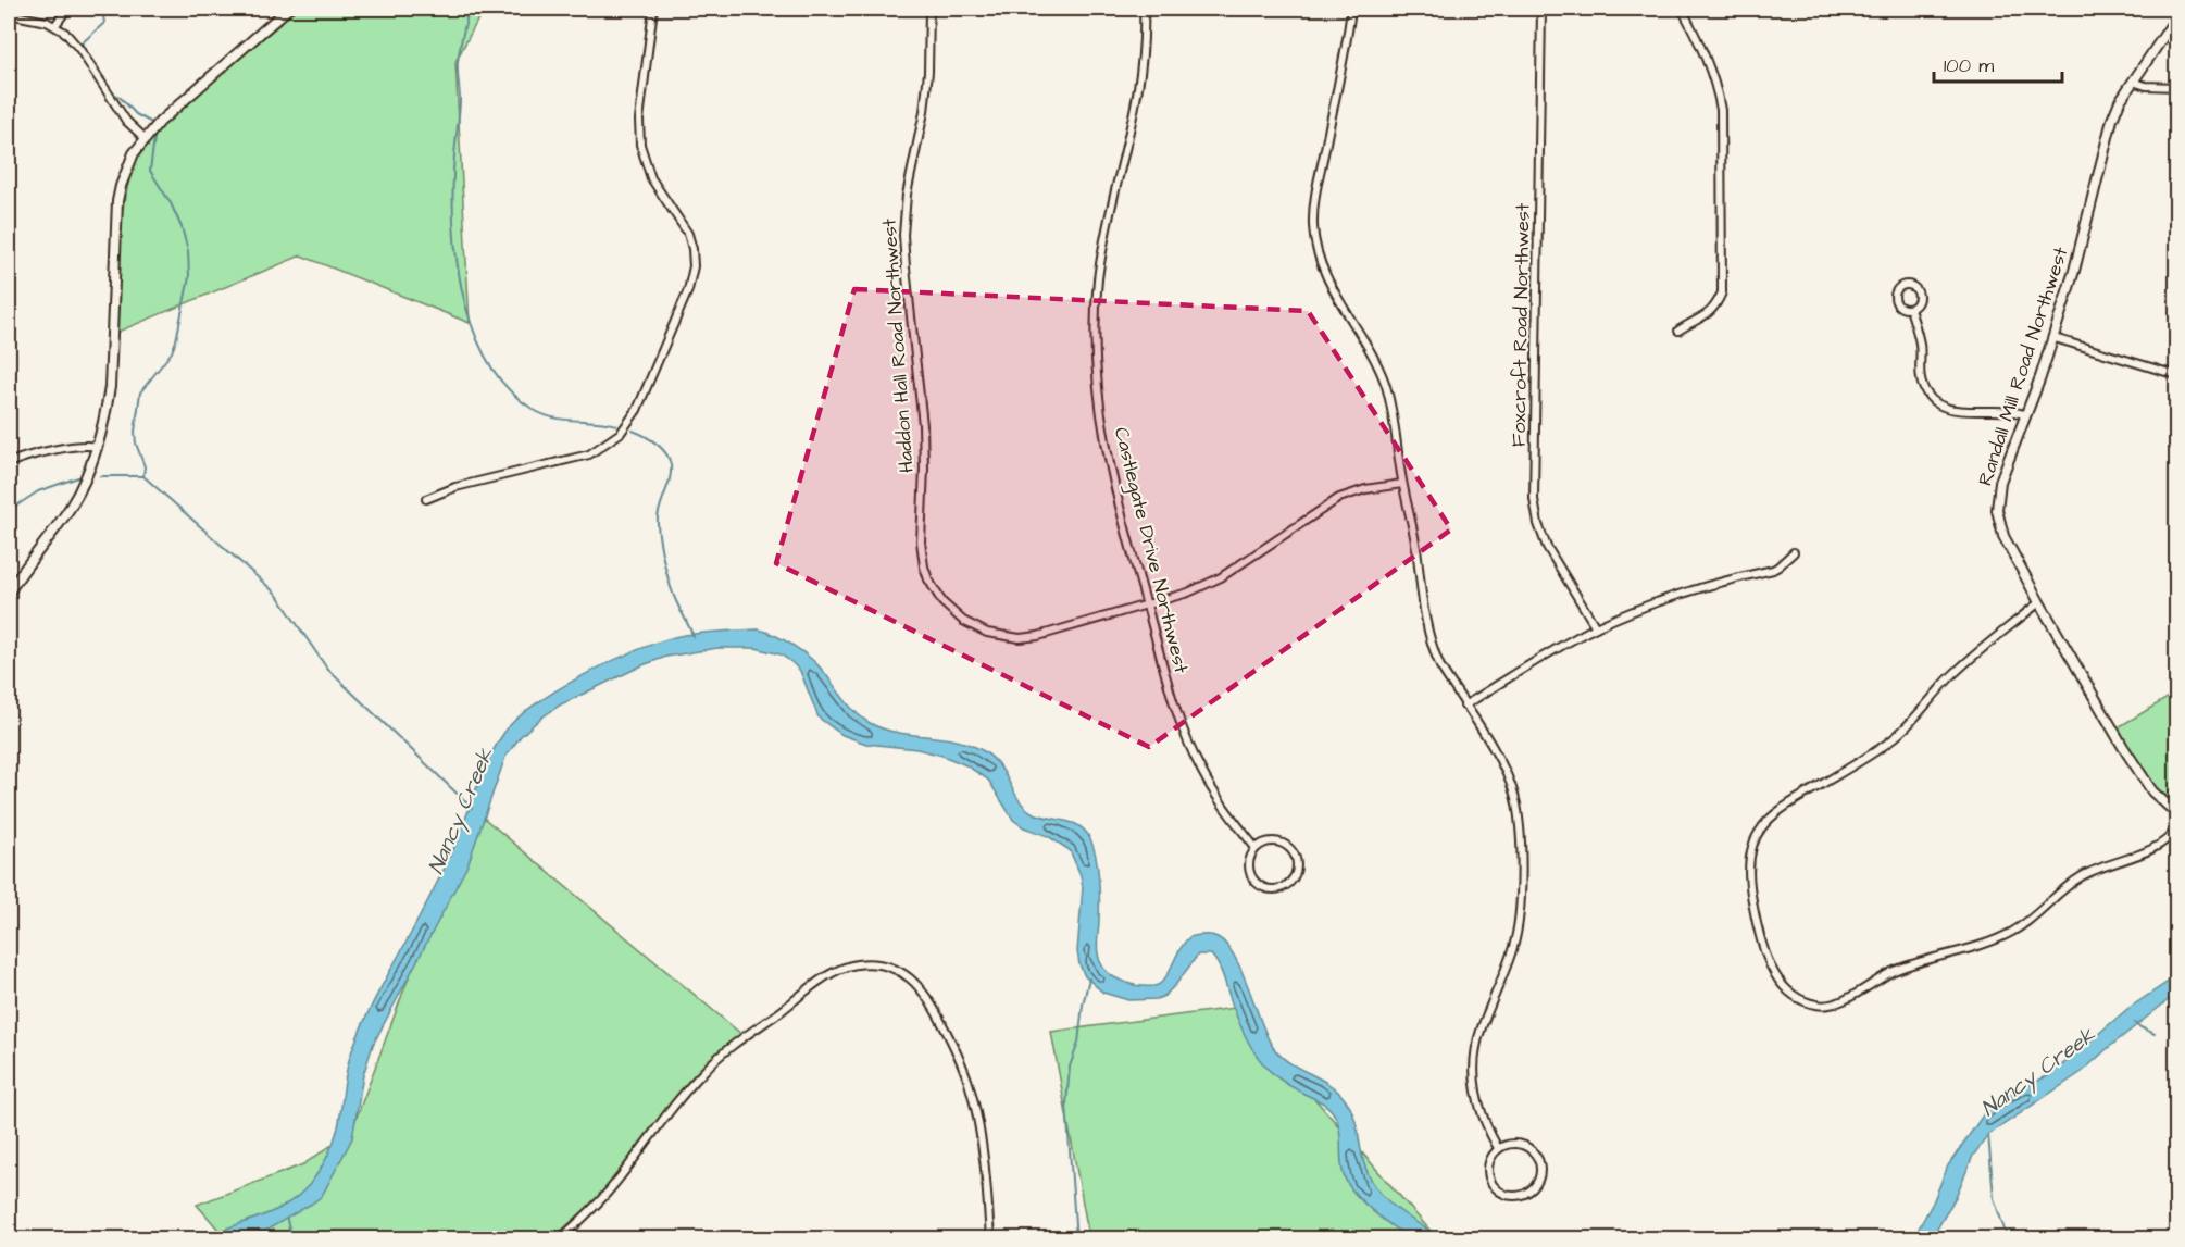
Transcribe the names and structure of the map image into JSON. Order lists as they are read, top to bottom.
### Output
{
  "streets": {
    "street": [
      "Foxcroft Road Northwest",
      "Haddon Hall Road Northwest",
      "Randall Mill Road Northwest",
      "Castlegate Drive Northwest"
    ]
  },
  "crossings": [
    ["Haddon Hall Road Northwest", "Castlegate Drive Northwest"]
  ],
  "water": ["Nancy Creek"],
  "scale_bar": "100 m"
}
